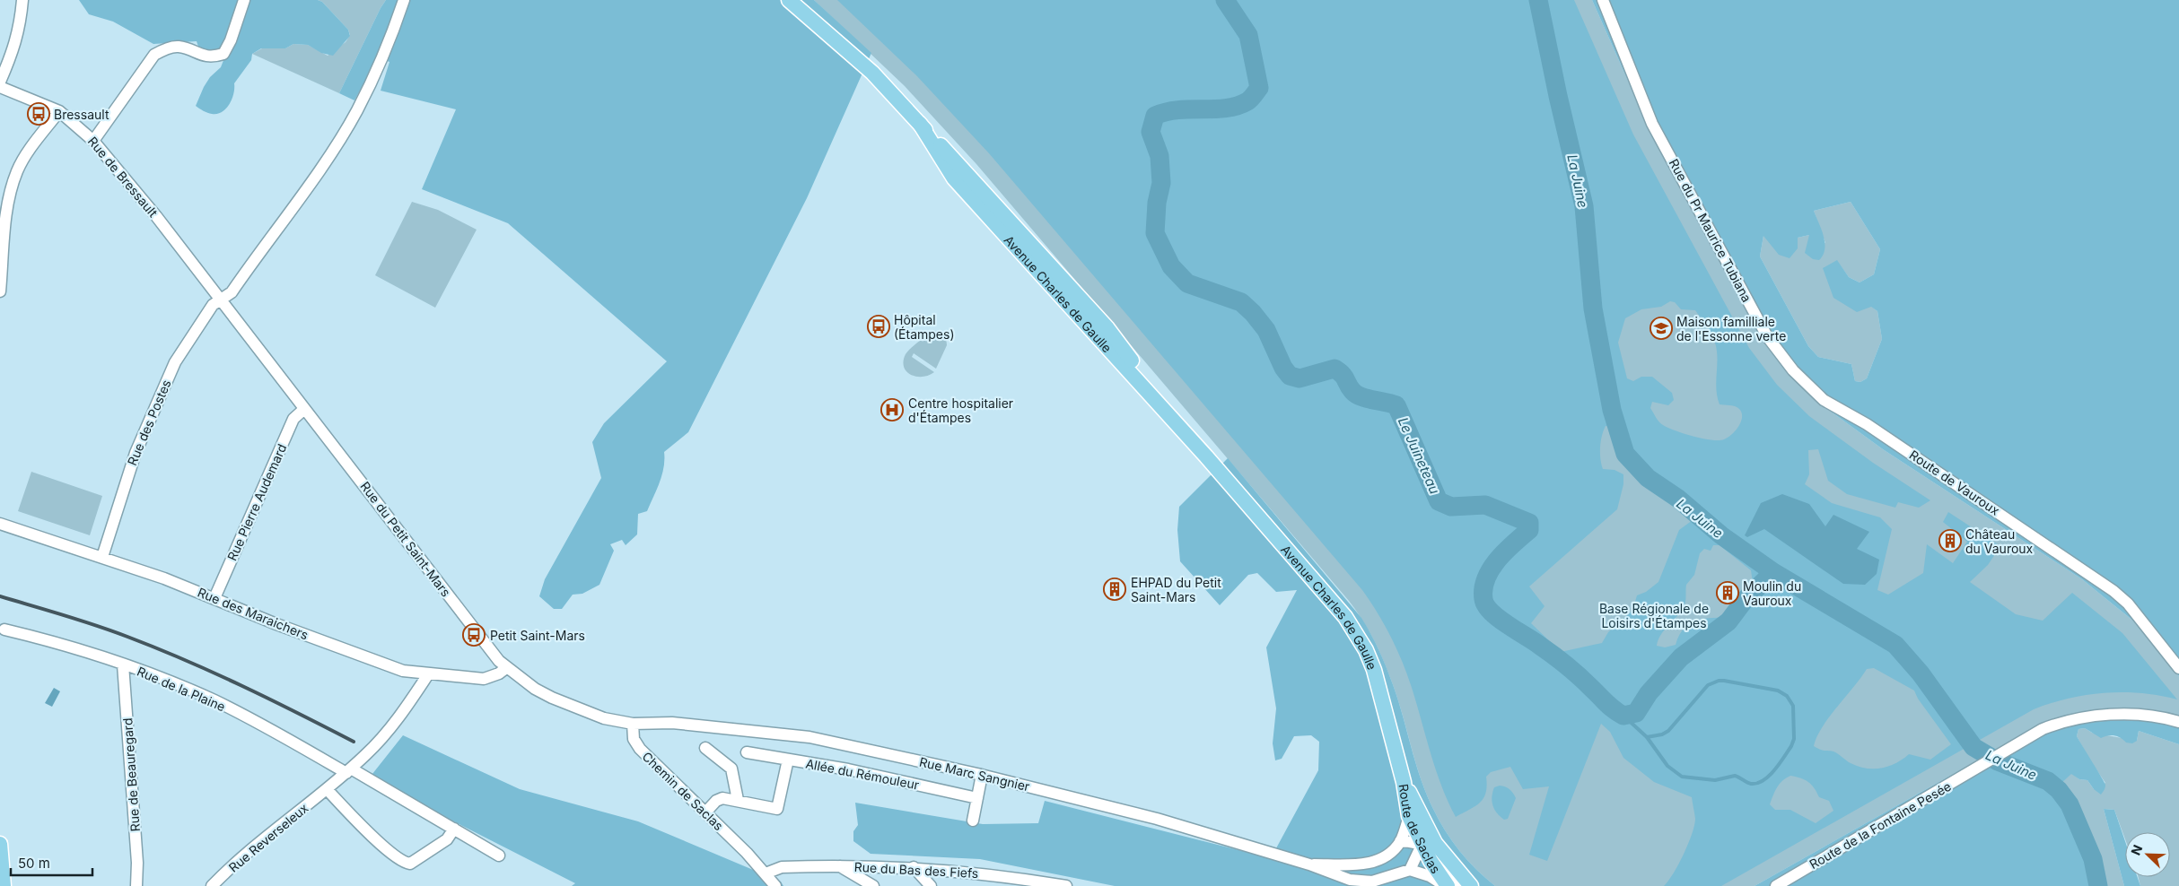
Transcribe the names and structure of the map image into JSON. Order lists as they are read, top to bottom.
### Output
{
  "streets": {
    "main road": ["Avenue Charles de Gaulle", "Route de Saclas"],
    "street": [
      "Rue de Bressault",
      "Rue du Pr Maurice Tubiana",
      "Rue des Postes",
      "Route de Vauroux",
      "Rue Pierre Audemard",
      "Rue du Petit Saint-Mars",
      "Rue des Maraichers",
      "Rue de la Plaine",
      "Allée du Rémouleur",
      "Rue Marc Sangnier",
      "Rue de Beauregard",
      "Chemin de Saclas",
      "Route de la Fontaine Pesée",
      "Rue Reverseleux",
      "Rue du Bas des Fiefs"
    ]
  },
  "crossings": [
    ["Rue de Bressault", "Rue des Postes"],
    ["Rue de Bressault", "Rue du Petit Saint-Mars"],
    ["Rue du Pr Maurice Tubiana", "Route de Vauroux"],
    ["Avenue Charles de Gaulle", "Route de Saclas"],
    ["Rue des Postes", "Rue du Petit Saint-Mars"],
    ["Rue des Postes", "Rue des Maraichers"],
    ["Rue Pierre Audemard", "Rue du Petit Saint-Mars"],
    ["Rue Pierre Audemard", "Rue des Maraichers"],
    ["Rue du Petit Saint-Mars", "Rue des Maraichers"],
    ["Rue du Petit Saint-Mars", "Rue Marc Sangnier"],
    ["Rue du Petit Saint-Mars", "Chemin de Saclas"],
    ["Rue des Maraichers", "Rue Reverseleux"],
    ["Rue de la Plaine", "Rue de Beauregard"],
    ["Rue de la Plaine", "Rue Reverseleux"],
    ["Rue Marc Sangnier", "Chemin de Saclas"],
    ["Rue Marc Sangnier", "Route de Saclas"],
    ["Chemin de Saclas", "Rue du Bas des Fiefs"]
  ],
  "water": ["La Juine", "Le Juineteau"],
  "parks": ["Base Régionale de Loisirs d'Étampes"],
  "places": {
    "bus stop": ["Bressault", "Hôpital (Étampes)", "Petit Saint-Mars"],
    "school or university": ["Maison familliale de l'Essonne verte"],
    "hospital": ["Centre hospitalier d'Étampes"],
    "building": ["Château du Vauroux", "EHPAD du Petit Saint-Mars", "Moulin du Vauroux"]
  },
  "scale_bar": "50 m",
  "north": "top left"
}
